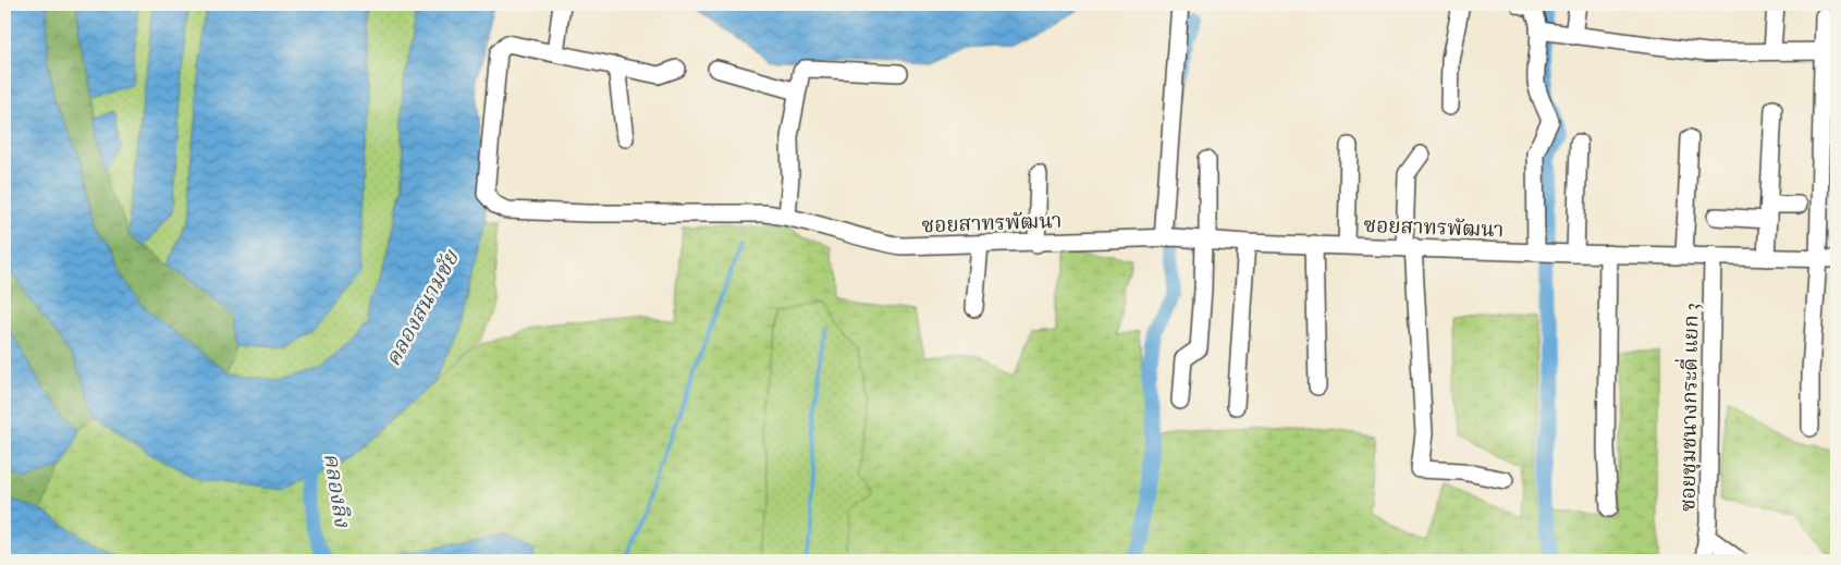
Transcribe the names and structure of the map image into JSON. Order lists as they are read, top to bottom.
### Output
{
  "streets": {
    "street": ["ซอยสาทรพัฒนา", "ซอยชุมชนางกระดี่ แยก 3"]
  },
  "crossings": [
    ["ซอยสาทรพัฒนา", "ซอยชุมชนางกระดี่ แยก 3"]
  ],
  "water": ["คลองสนามชัย", "คลองลิง"]
}
